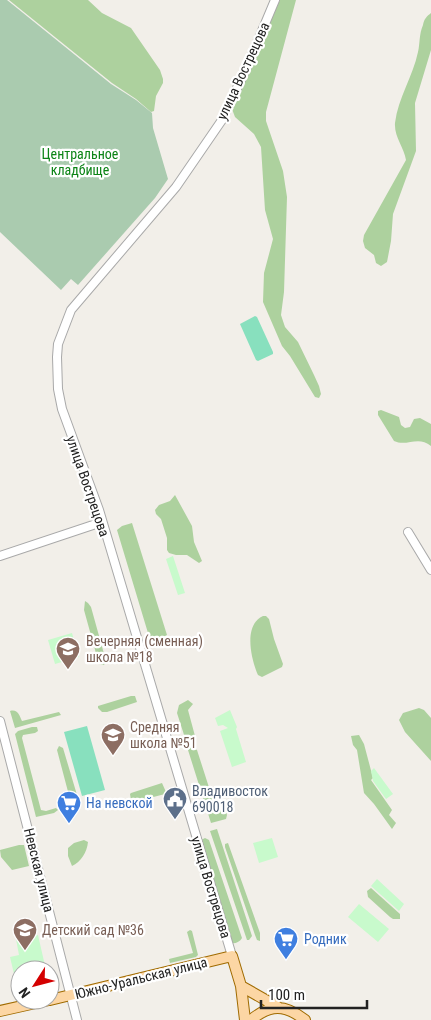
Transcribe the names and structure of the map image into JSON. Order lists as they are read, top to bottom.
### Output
{
  "streets": {
    "main road": ["улица Вострецова", "Южно-Уральская улица"],
    "street": ["Невская улица"]
  },
  "crossings": [
    ["улица Вострецова", "Южно-Уральская улица"],
    ["Невская улица", "Южно-Уральская улица"]
  ],
  "parks": ["Центральное кладбище"],
  "places": {
    "school or university": ["Вечерняя (сменная) школа №18", "Средняя школа №51", "Детский сад №36"],
    "public building": ["Владивосток 690018"],
    "supermarket": ["На невской", "Родник"]
  },
  "scale_bar": "100 m",
  "north": "bottom left"
}
